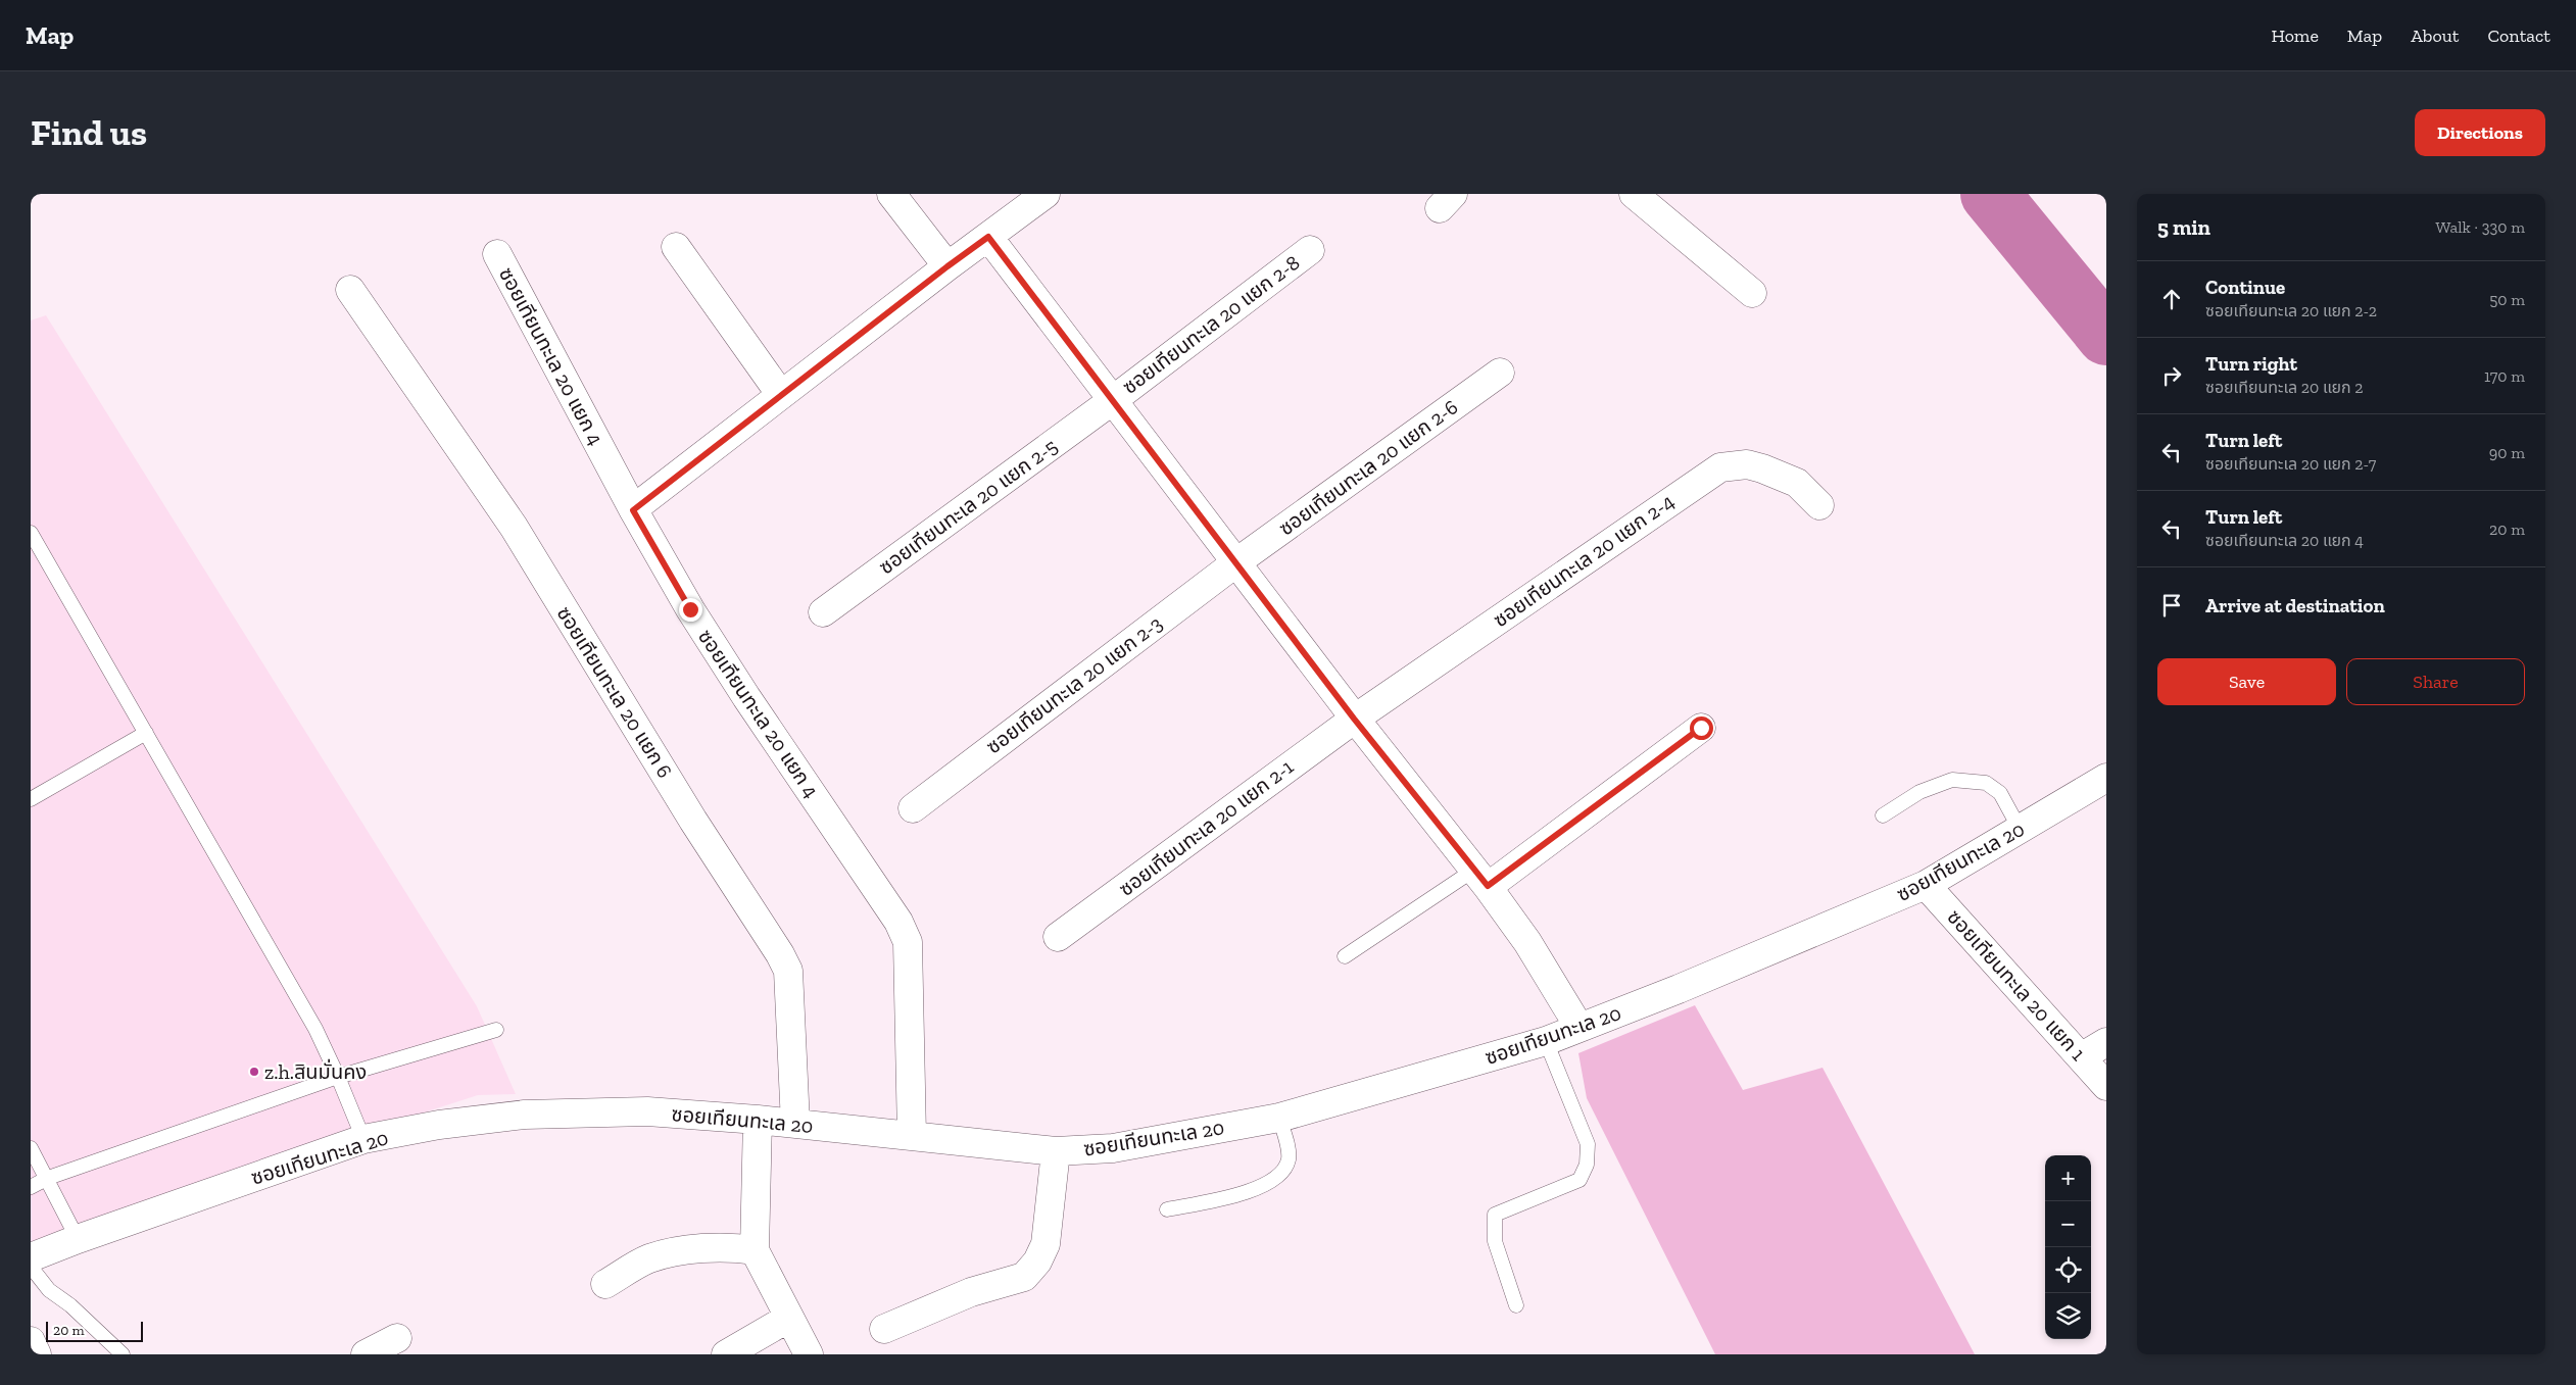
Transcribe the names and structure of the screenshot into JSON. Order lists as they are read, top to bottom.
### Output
{
  "streets": {
    "street": [
      "ซอยเทียนทะเล 20 แยก 2-8",
      "ซอยเทียนทะเล 20 แยก 4",
      "ซอยเทียนทะเล 20 แยก 2-6",
      "ซอยเทียนทะเล 20 แยก 2-5",
      "ซอยเทียนทะเล 20 แยก 2-4",
      "ซอยเทียนทะเล 20 แยก 2-3",
      "ซอยเทียนทะเล 20 แยก 6",
      "ซอยเทียนทะเล 20 แยก 2-1",
      "ซอยเทียนทะเล 20",
      "ซอยเทียนทะเล 20 แยก 1"
    ]
  },
  "crossings": [
    ["ซอยเทียนทะเล 20 แยก 2-8", "ซอยเทียนทะเล 20 แยก 2-5"],
    ["ซอยเทียนทะเล 20 แยก 4", "ซอยเทียนทะเล 20"],
    ["ซอยเทียนทะเล 20 แยก 2-6", "ซอยเทียนทะเล 20 แยก 2-3"],
    ["ซอยเทียนทะเล 20 แยก 2-4", "ซอยเทียนทะเล 20 แยก 2-1"],
    ["ซอยเทียนทะเล 20 แยก 6", "ซอยเทียนทะเล 20"],
    ["ซอยเทียนทะเล 20", "ซอยเทียนทะเล 20 แยก 1"]
  ],
  "places": ["z.h.สินมั่นคง"],
  "scale_bar": "20 m",
  "page": {
    "header": "Map",
    "nav": [
      "Home",
      "Map",
      "About",
      "Contact"
    ],
    "buttons": [
      "Directions",
      ["Save", "Share"]
    ],
    "title": "Find us",
    "heading": ["5 min", "Walk · 330 m"],
    "list": [
      ["Continue", "ซอยเทียนทะเล 20 แยก 2-2", "50 m"],
      ["Turn right", "ซอยเทียนทะเล 20 แยก 2", "170 m"],
      ["Turn left", "ซอยเทียนทะเล 20 แยก 2-7", "90 m"],
      ["Turn left", "ซอยเทียนทะเล 20 แยก 4", "20 m"],
      "Arrive at destination"
    ],
    "map_buttons": ["+", "−"],
    "scale": "20 m"
  }
}
